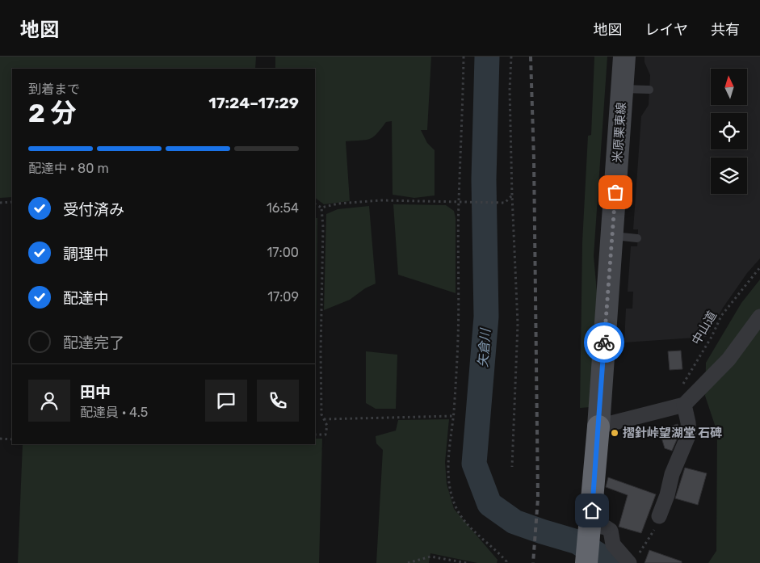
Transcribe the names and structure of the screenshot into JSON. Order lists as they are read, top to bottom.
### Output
{
  "streets": {
    "main road": ["米原栗東線"],
    "path": ["中山道"]
  },
  "water": ["矢倉川"],
  "places": ["摺針峠望湖堂 石碑"],
  "north": "top",
  "page": {
    "header": "地図",
    "nav": ["地図", "レイヤ", "共有"],
    "heading": ["2 分", "到着まで", "17:24–17:29"],
    "panel": ["田中", "配達員 · 4.5"],
    "bar": "配達中 · 80 m",
    "list": [
      ["受付済み", "16:54"],
      ["調理中", "17:00"],
      ["配達中", "17:09"],
      "配達完了"
    ]
  }
}
